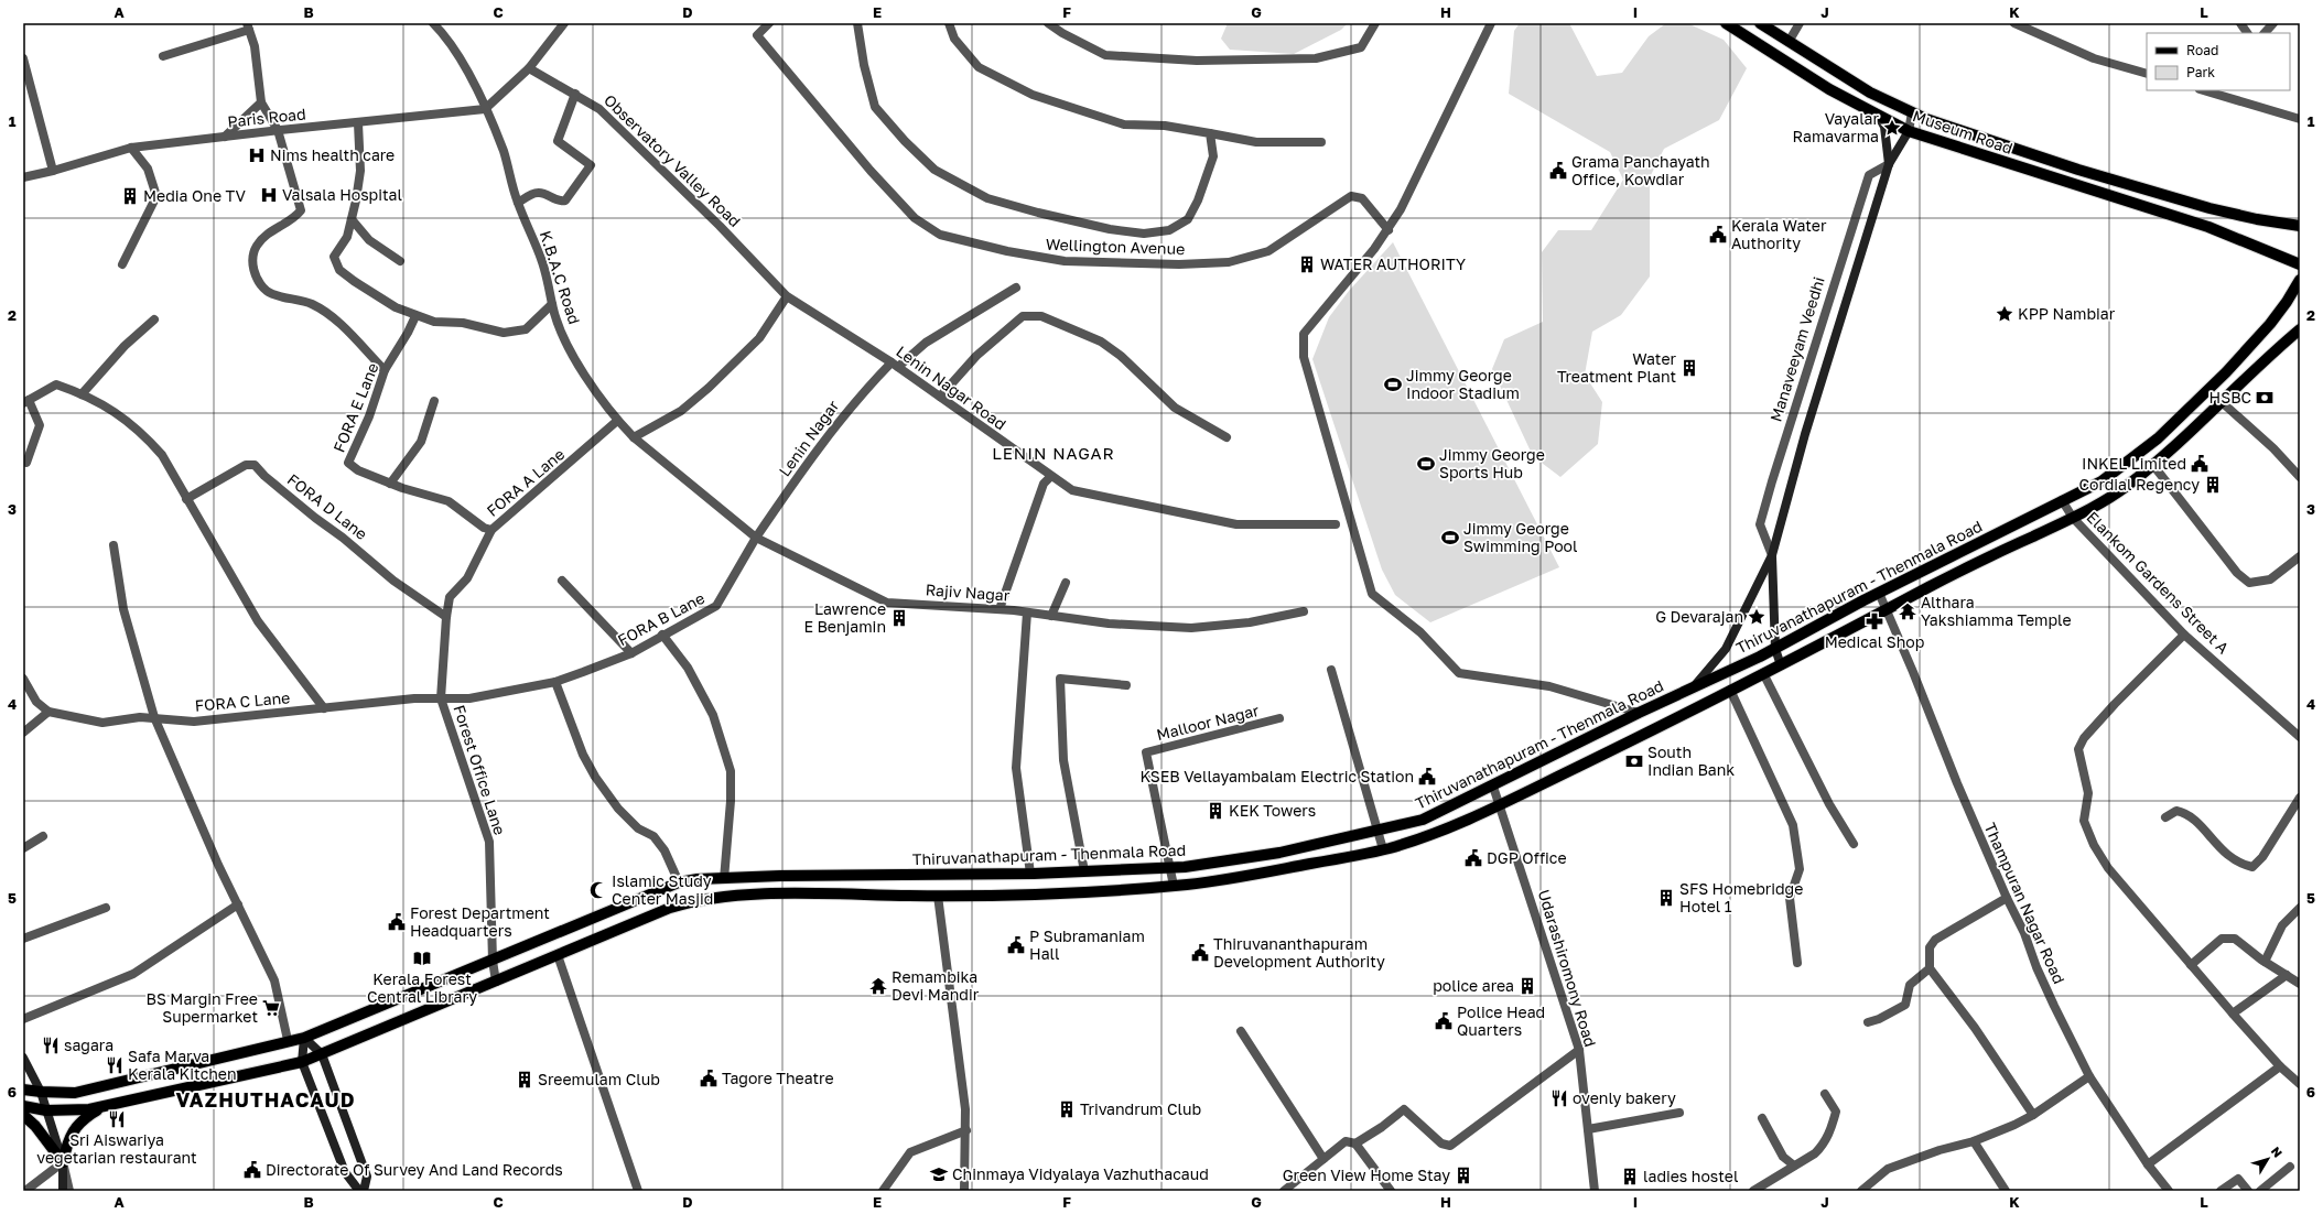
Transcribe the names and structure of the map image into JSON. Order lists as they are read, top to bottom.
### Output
{
  "streets": {
    "main road": ["Museum Road", "Manaveeyam Veedhi", "Thiruvanathapuram - Thenmala Road"],
    "street": [
      "Paris Road",
      "Observatory Valley Road",
      "Wellington Avenue",
      "K.B.A.C Road",
      "Lenin Nagar Road",
      "FORA E Lane",
      "Lenin Nagar",
      "FORA A Lane",
      "FORA D Lane",
      "Elankom Gardens Street A",
      "Rajiv Nagar",
      "FORA B Lane",
      "FORA C Lane",
      "Malloor Nagar",
      "Forest Office Lane",
      "Thampuran Nagar Road",
      "Udarashiromony Road"
    ]
  },
  "crossings": [
    ["Paris Road", "K.B.A.C Road"],
    ["Museum Road", "Manaveeyam Veedhi"],
    ["Observatory Valley Road", "Lenin Nagar Road"],
    ["K.B.A.C Road", "FORA A Lane"],
    ["Manaveeyam Veedhi", "Thiruvanathapuram - Thenmala Road"],
    ["Lenin Nagar Road", "Lenin Nagar"],
    ["FORA E Lane", "FORA A Lane"],
    ["Lenin Nagar", "Rajiv Nagar"],
    ["Lenin Nagar", "FORA B Lane"],
    ["FORA A Lane", "FORA D Lane"],
    ["FORA A Lane", "FORA B Lane"],
    ["FORA A Lane", "FORA C Lane"],
    ["FORA A Lane", "Forest Office Lane"],
    ["Elankom Gardens Street A", "Thiruvanathapuram - Thenmala Road"],
    ["Thiruvanathapuram - Thenmala Road", "Malloor Nagar"],
    ["Thiruvanathapuram - Thenmala Road", "Forest Office Lane"],
    ["Thiruvanathapuram - Thenmala Road", "Thampuran Nagar Road"],
    ["Thiruvanathapuram - Thenmala Road", "Udarashiromony Road"],
    ["Rajiv Nagar", "FORA B Lane"],
    ["FORA B Lane", "FORA C Lane"],
    ["FORA B Lane", "Forest Office Lane"],
    ["FORA C Lane", "Forest Office Lane"]
  ],
  "districts": ["LENIN NAGAR", "VAZHUTHACAUD"],
  "places": {
    "place": ["Vayalar Ramavarma", "KPP Nambiar", "G Devarajan"],
    "hospital": ["Nims health care", "Valsala Hospital"],
    "public building": [
      "Grama Panchayath Office, Kowdiar",
      "Kerala Water Authority",
      "INKEL Limited",
      "KSEB Vellayambalam Electric Station",
      "DGP Office",
      "Forest Department Headquarters",
      "P Subramaniam Hall",
      "Thiruvananthapuram Development Authority",
      "Police Head Quarters",
      "Tagore Theatre",
      "Directorate Of Survey And Land Records"
    ],
    "building": [
      "Media One TV",
      "WATER AUTHORITY",
      "Water Treatment Plant",
      "Cordial Regency",
      "Lawrence E Benjamin",
      "KEK Towers",
      "SFS Homebridge Hotel 1",
      "police area",
      "Sreemulam Club",
      "Trivandrum Club",
      "Green View Home Stay",
      "ladies hostel"
    ],
    "sports": ["Jimmy George Indoor Stadium", "Jimmy George Sports Hub", "Jimmy George Swimming Pool"],
    "bank": ["HSBC", "South Indian Bank"],
    "temple": ["Althara Yakshiamma Temple", "Remambika Devi Mandir"],
    "pharmacy": ["Medical Shop"],
    "mosque": ["Islamic Study Center Masjid"],
    "library": ["Kerala Forest Central Library"],
    "supermarket": ["BS Margin Free Supermarket"],
    "restaurant": [
      "sagara",
      "Safa Marva Kerala Kitchen",
      "ovenly bakery",
      "Sri Aiswariya vegetarian restaurant"
    ],
    "school or university": ["Chinmaya Vidyalaya Vazhuthacaud"]
  },
  "legend": ["Road", "Park"],
  "north": "top right",
  "grid": {
    "columns": [
      "A",
      "B",
      "C",
      "D",
      "E",
      "F",
      "G",
      "H",
      "I",
      "J",
      "K",
      "L"
    ],
    "rows": [
      "1",
      "2",
      "3",
      "4",
      "5",
      "6"
    ]
  }
}
